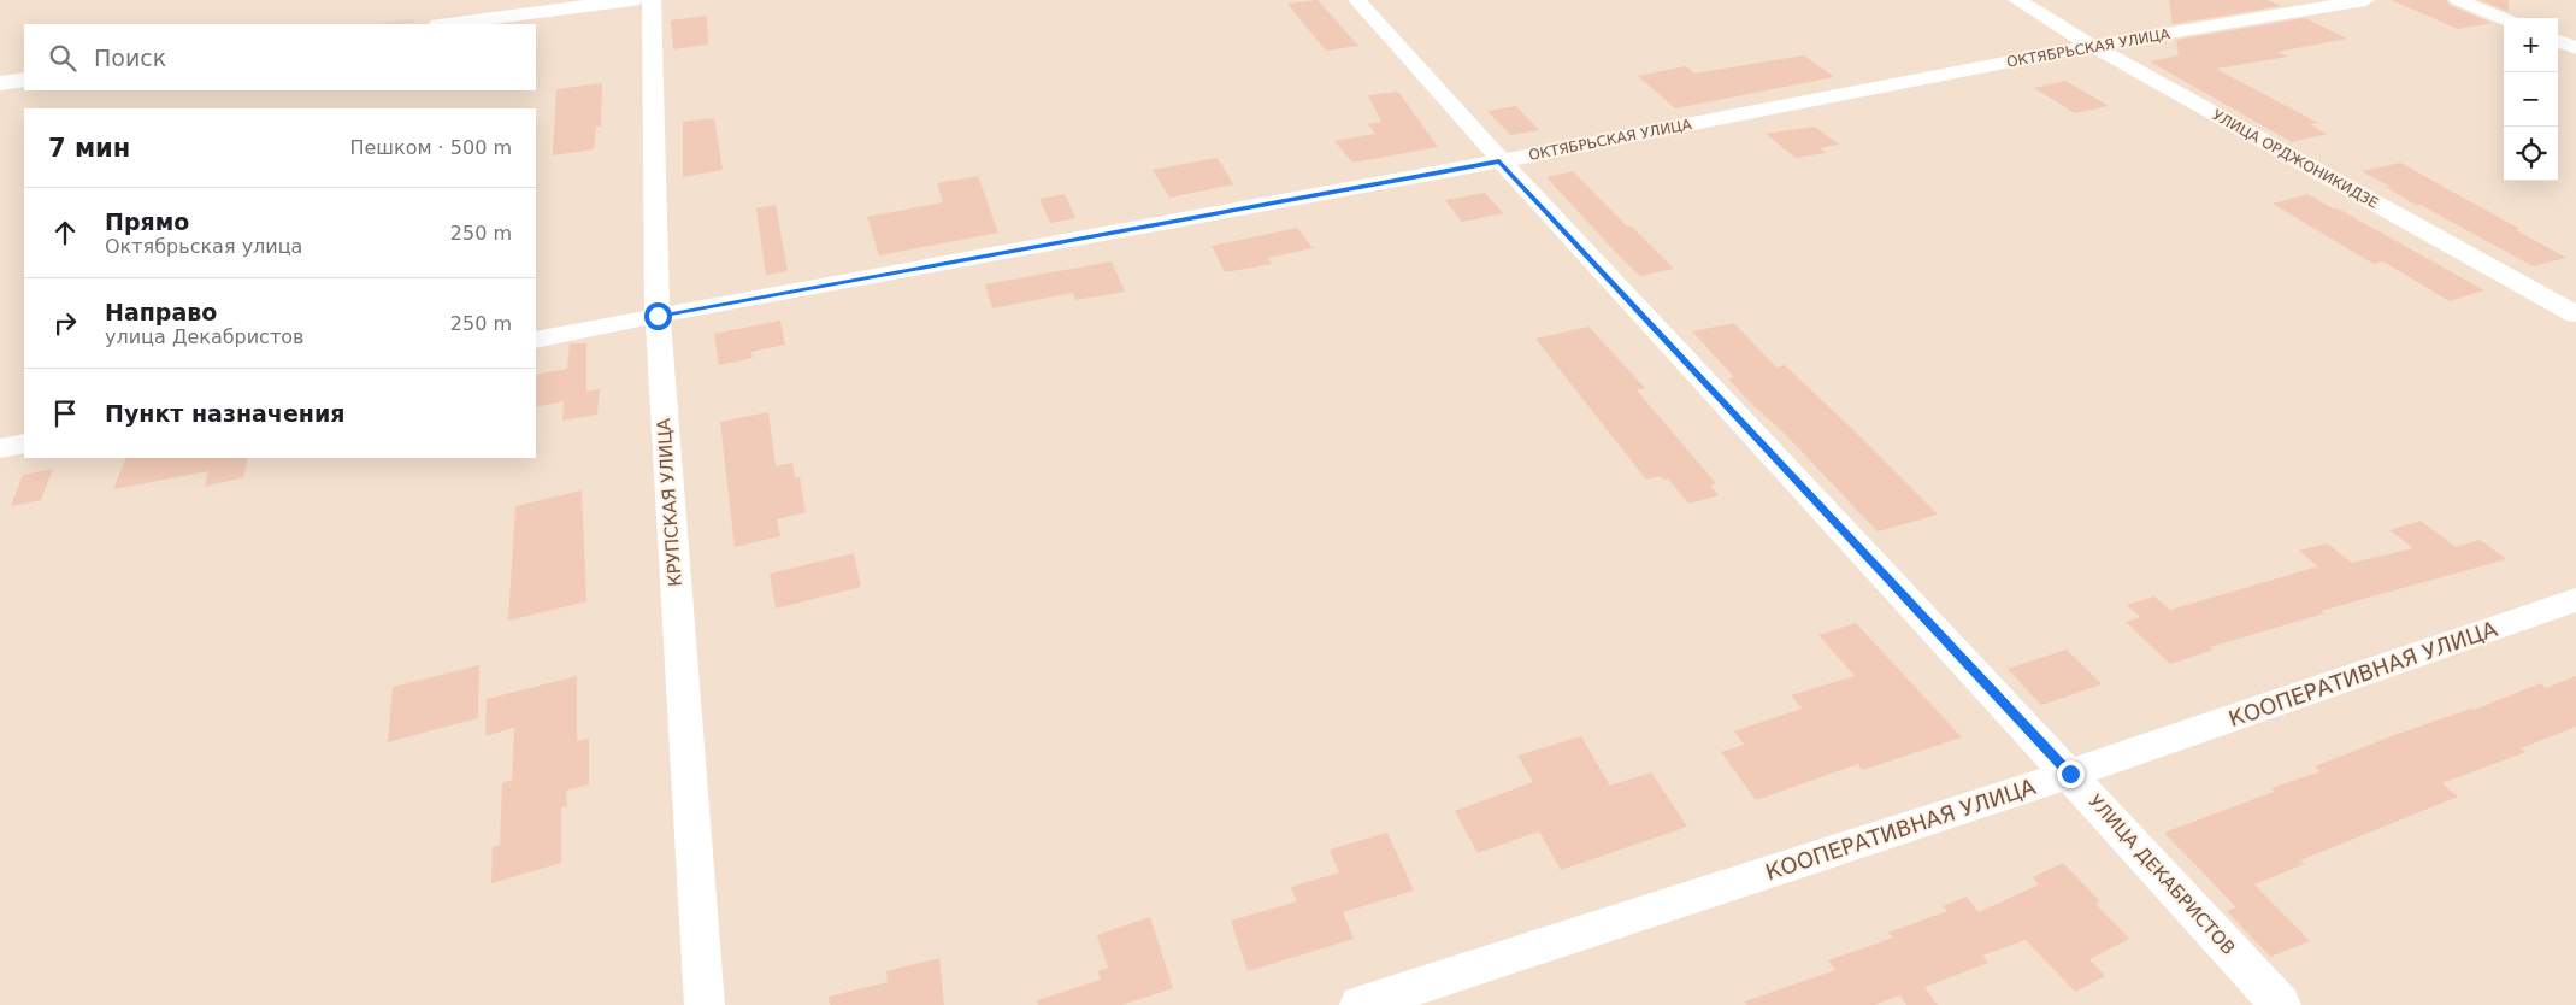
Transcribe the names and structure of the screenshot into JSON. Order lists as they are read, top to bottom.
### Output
{
  "streets": {
    "street": [
      "ОКТЯБРЬСКАЯ УЛИЦА",
      "УЛИЦА ОРДЖОНИКИДЗЕ",
      "КРУПСКАЯ УЛИЦА",
      "КООПЕРАТИВНАЯ УЛИЦА",
      "УЛИЦА ДЕКАБРИСТОВ"
    ]
  },
  "crossings": [
    ["ОКТЯБРЬСКАЯ УЛИЦА", "УЛИЦА ОРДЖОНИКИДЗЕ"],
    ["ОКТЯБРЬСКАЯ УЛИЦА", "КРУПСКАЯ УЛИЦА"],
    ["ОКТЯБРЬСКАЯ УЛИЦА", "УЛИЦА ДЕКАБРИСТОВ"],
    ["КООПЕРАТИВНАЯ УЛИЦА", "УЛИЦА ДЕКАБРИСТОВ"]
  ],
  "page": {
    "map_buttons": ["+", "−"],
    "search": "Поиск",
    "heading": ["7 мин", "Пешком · 500 m"],
    "list": [
      ["Прямо", "Октябрьская улица", "250 m"],
      ["Направо", "улица Декабристов", "250 m"],
      "Пункт назначения"
    ]
  }
}
